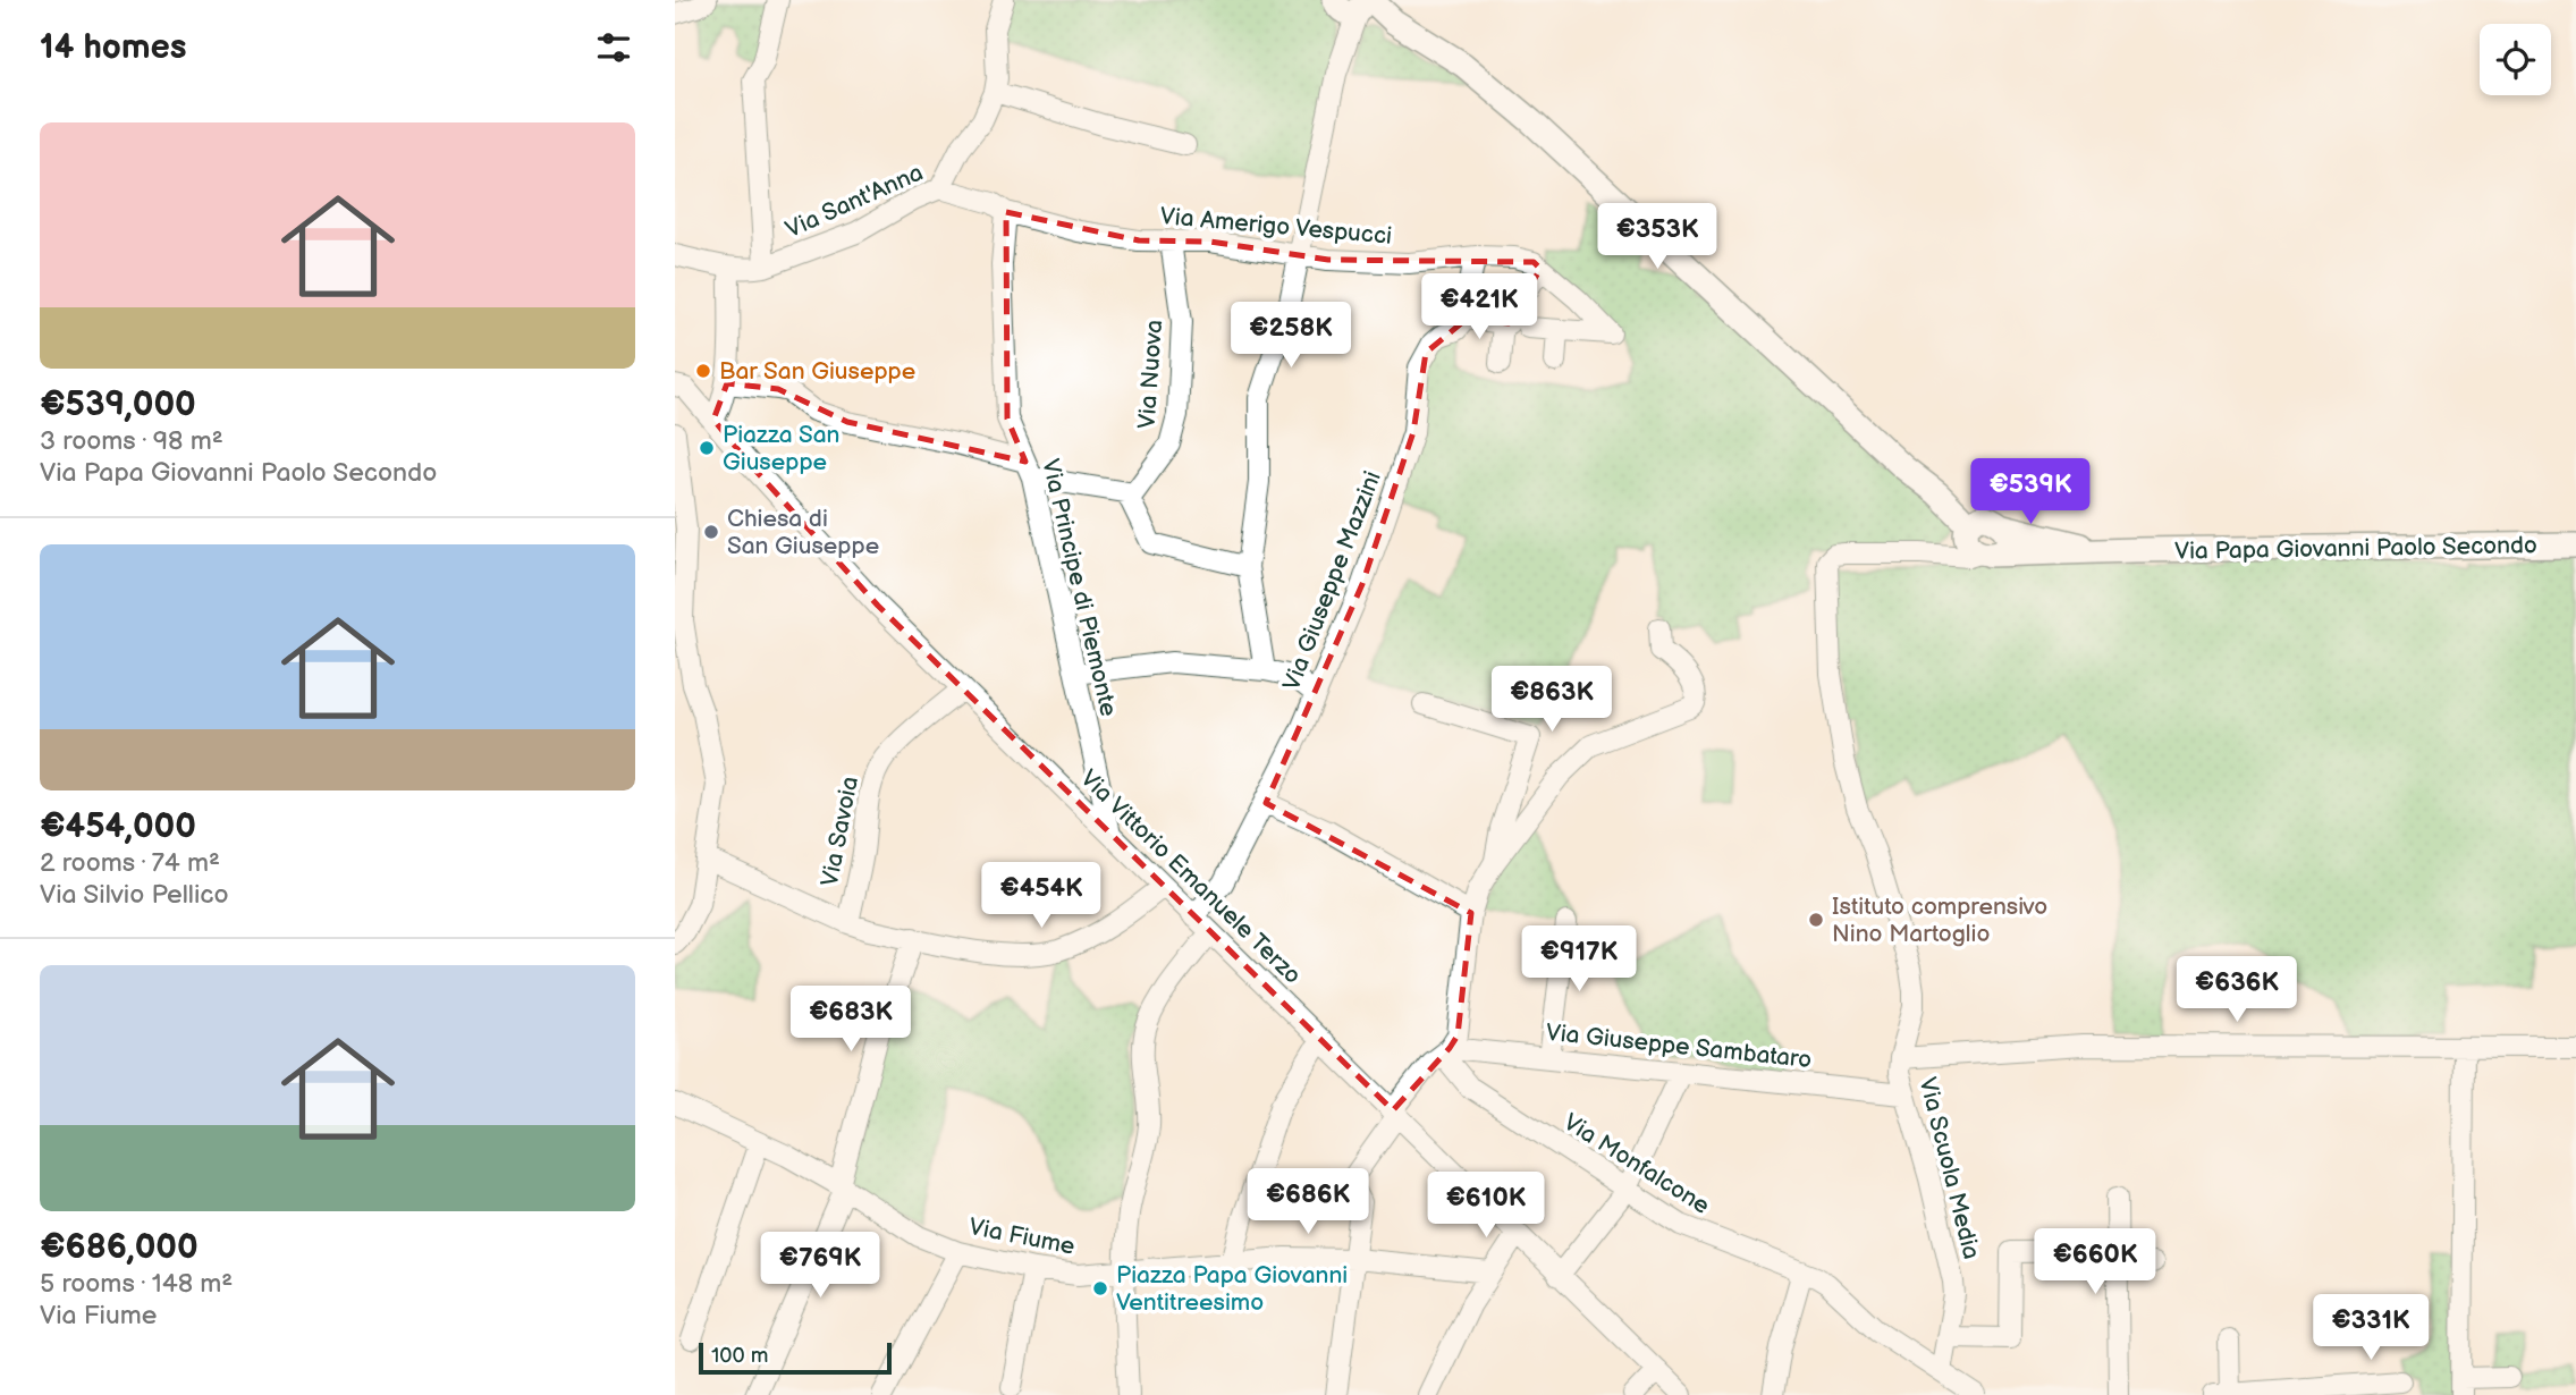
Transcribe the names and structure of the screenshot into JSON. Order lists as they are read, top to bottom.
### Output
{
  "streets": {
    "main road": ["Via Papa Giovanni Paolo Secondo"],
    "street": [
      "Via Sant'Anna",
      "Via Amerigo Vespucci",
      "Via Nuova",
      "Via Giuseppe Mazzini",
      "Via Principe di Piemonte",
      "Via Savoia",
      "Via Vittorio Emanuele Terzo",
      "Via Giuseppe Sambataro",
      "Via Monfalcone",
      "Via Scuola Media",
      "Via Fiume"
    ]
  },
  "crossings": [
    ["Via Sant'Anna", "Via Amerigo Vespucci"],
    ["Via Sant'Anna", "Via Principe di Piemonte"],
    ["Via Amerigo Vespucci", "Via Nuova"],
    ["Via Amerigo Vespucci", "Via Principe di Piemonte"],
    ["Via Giuseppe Mazzini", "Via Vittorio Emanuele Terzo"],
    ["Via Principe di Piemonte", "Via Vittorio Emanuele Terzo"],
    ["Via Savoia", "Via Vittorio Emanuele Terzo"],
    ["Via Giuseppe Sambataro", "Via Monfalcone"],
    ["Via Giuseppe Sambataro", "Via Scuola Media"],
    ["Via Monfalcone", "Via Scuola Media"]
  ],
  "places": [
    "Bar San Giuseppe",
    "Piazza San Giuseppe",
    "Chiesa di San Giuseppe",
    "Istituto comprensivo Nino Martoglio",
    "Piazza Papa Giovanni Ventitreesimo"
  ],
  "scale_bar": "100 m",
  "page": {
    "heading": "14 homes",
    "list": [
      {
        "name": "€539,000",
        "note": "3 rooms · 98 m² · Via Papa Giovanni Paolo Secondo"
      },
      {
        "name": "€454,000",
        "note": "2 rooms · 74 m² · Via Silvio Pellico"
      },
      {
        "name": "€686,000",
        "note": "5 rooms · 148 m² · Via Fiume"
      }
    ],
    "price": [
      "€353K",
      "€421K",
      "€258K",
      "€539K",
      "€863K",
      "€454K",
      "€917K",
      "€636K",
      "€683K",
      "€686K",
      "€610K",
      "€660K",
      "€769K",
      "€331K"
    ],
    "scale": "100 m"
  }
}
